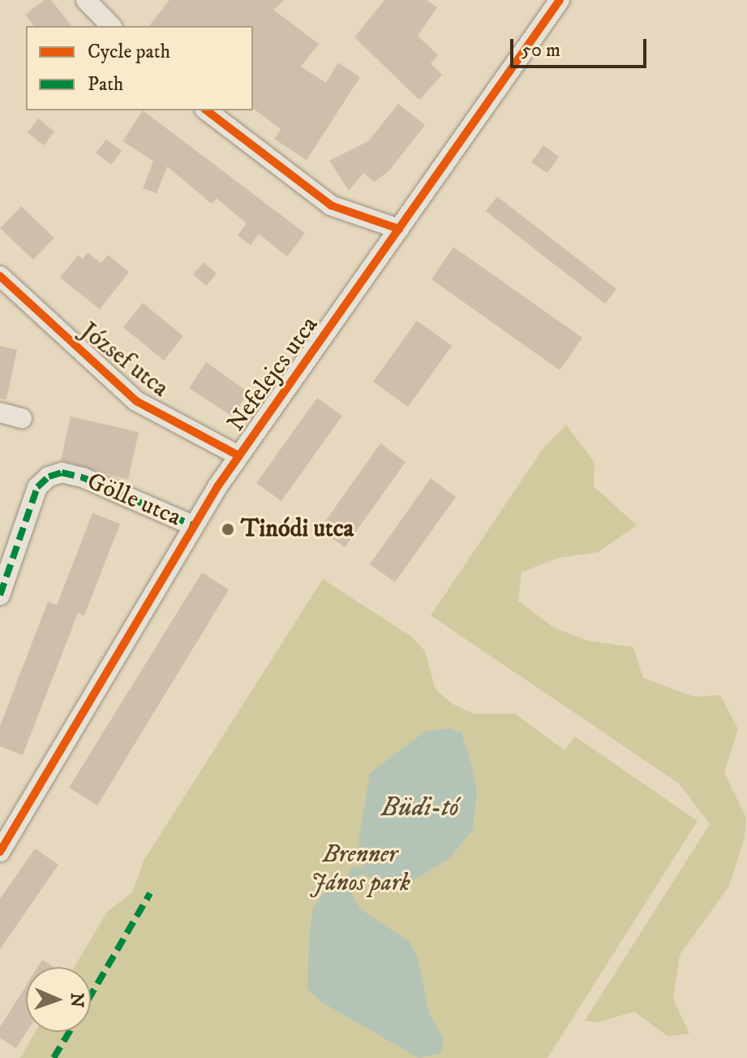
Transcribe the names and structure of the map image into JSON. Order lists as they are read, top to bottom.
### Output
{
  "streets": {
    "street": ["József utca", "Nefelejcs utca", "Gölle utca"]
  },
  "crossings": [
    ["József utca", "Nefelejcs utca"],
    ["Nefelejcs utca", "Gölle utca"]
  ],
  "water": ["Büdi-tó"],
  "parks": ["Brenner János park"],
  "places": ["Tinódi utca"],
  "legend": ["Cycle path", "Path"],
  "scale_bar": "50 m",
  "north": "right"
}
